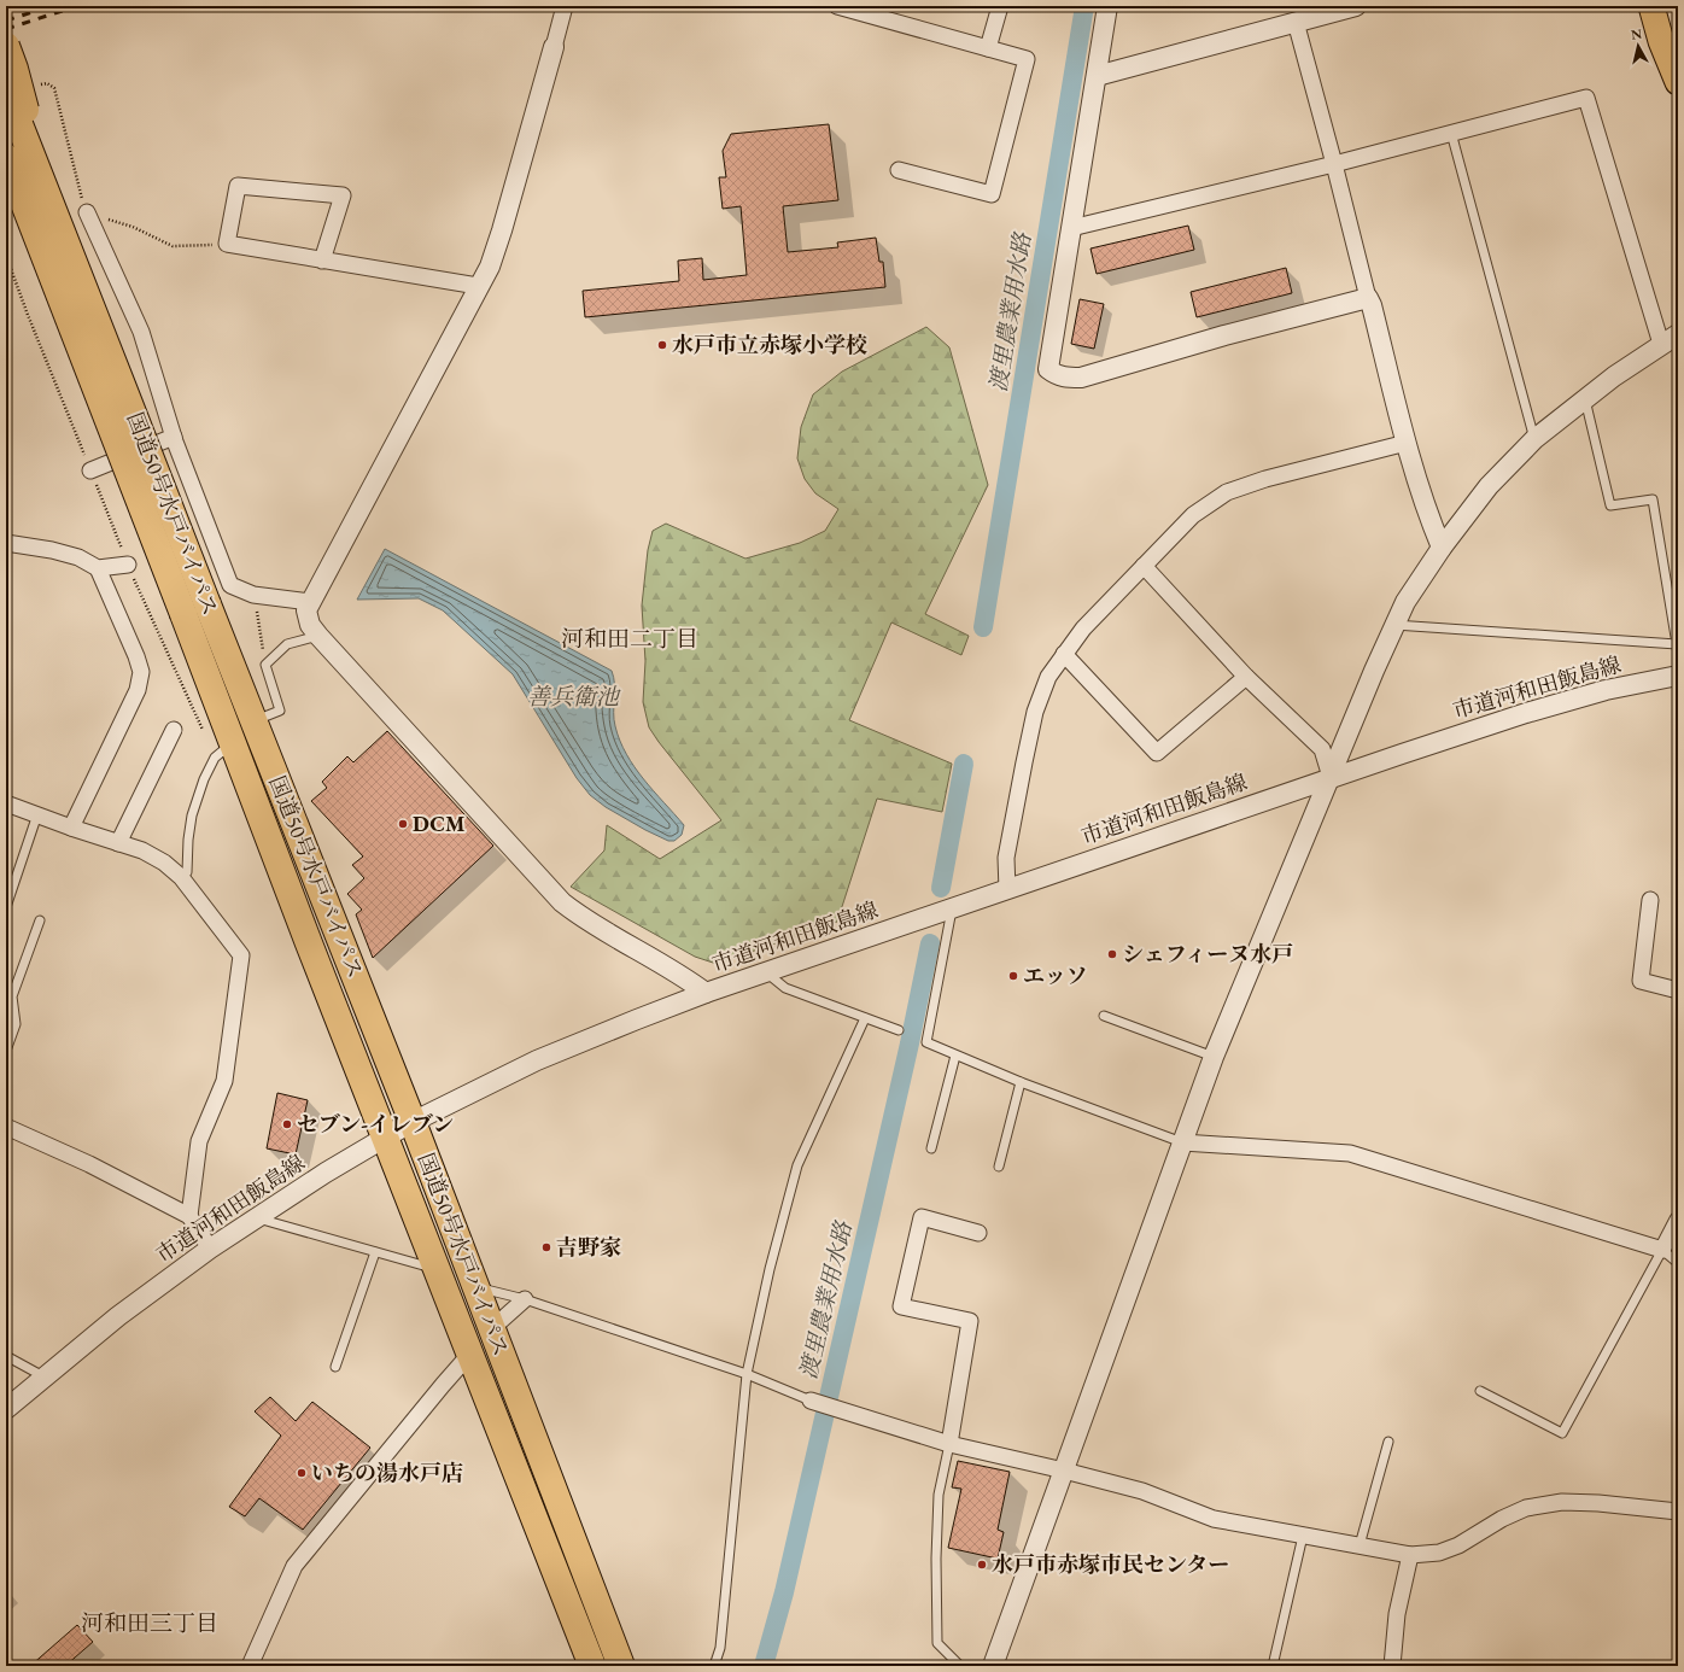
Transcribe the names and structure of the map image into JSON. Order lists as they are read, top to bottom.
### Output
{
  "streets": {
    "highway": ["国道50号水戸バイパス"],
    "street": ["市道河和田飯島線"]
  },
  "crossings": [
    ["国道50号水戸バイパス", "市道河和田飯島線"]
  ],
  "districts": ["河和田二丁目", "河和田三丁目"],
  "water": ["渡里農業用水路", "善兵衛池"],
  "places": [
    "水戸市立赤塚小学校",
    "DCM",
    "シェフィーヌ水戸",
    "エッソ",
    "セブン-イレブン",
    "吉野家",
    "いちの湯水戸店",
    "水戸市赤塚市民センター"
  ],
  "north": "top"
}
